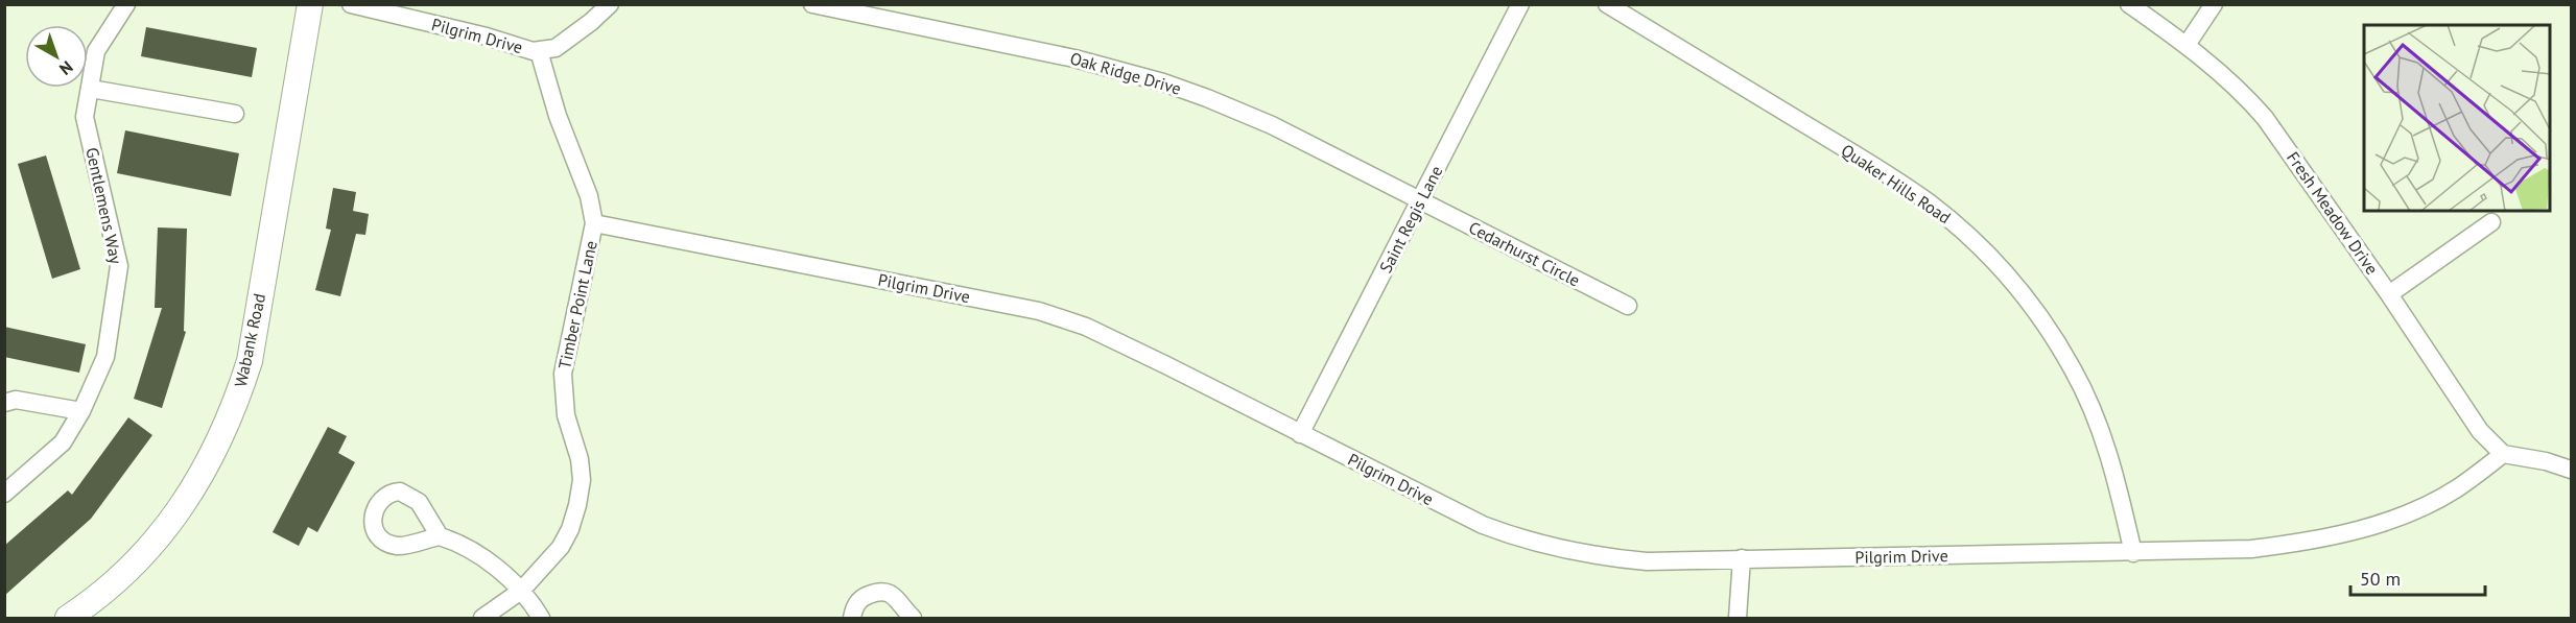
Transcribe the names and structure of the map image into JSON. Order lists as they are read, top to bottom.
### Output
{
  "streets": {
    "street": [
      "Pilgrim Drive",
      "Oak Ridge Drive",
      "Quaker Hills Road",
      "Gentlemens Way",
      "Fresh Meadow Drive",
      "Saint Regis Lane",
      "Cedarhurst Circle",
      "Timber Point Lane",
      "Wabank Road"
    ]
  },
  "crossings": [
    ["Pilgrim Drive", "Quaker Hills Road"],
    ["Pilgrim Drive", "Fresh Meadow Drive"],
    ["Pilgrim Drive", "Saint Regis Lane"],
    ["Pilgrim Drive", "Timber Point Lane"],
    ["Oak Ridge Drive", "Saint Regis Lane"],
    ["Oak Ridge Drive", "Cedarhurst Circle"],
    ["Saint Regis Lane", "Cedarhurst Circle"]
  ],
  "scale_bar": "50 m",
  "north": "bottom right"
}
